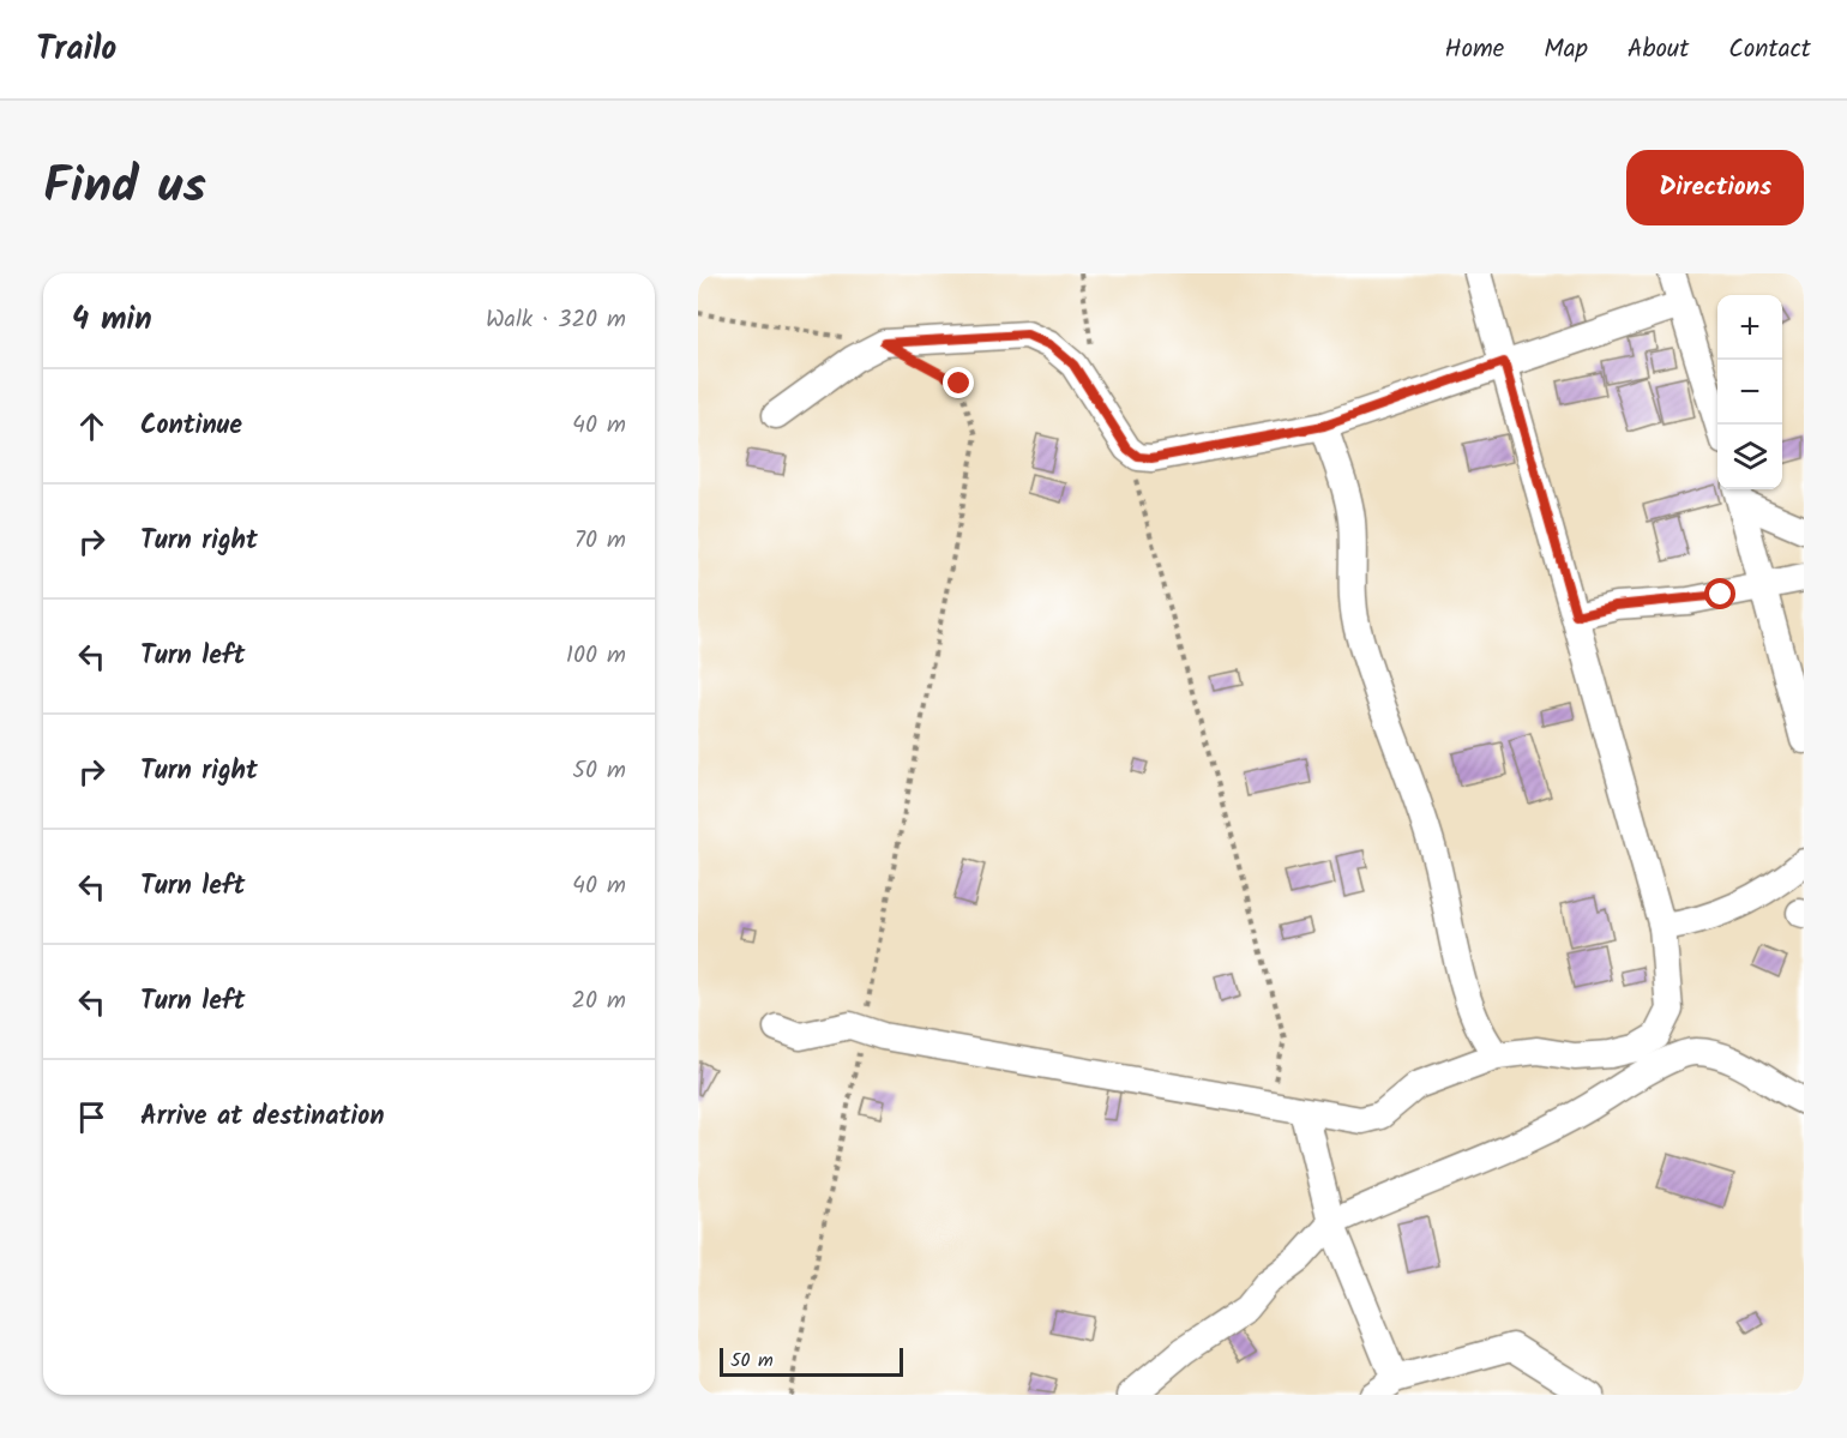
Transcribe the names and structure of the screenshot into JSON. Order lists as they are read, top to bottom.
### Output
{
  "scale_bar": "50 m",
  "page": {
    "header": "Trailo",
    "nav": [
      "Home",
      "Map",
      "About",
      "Contact"
    ],
    "title": "Find us",
    "buttons": "Directions",
    "heading": ["4 min", "Walk · 320 m"],
    "map_buttons": ["+", "−"],
    "list": [
      ["Continue", "40 m"],
      ["Turn right", "70 m"],
      ["Turn left", "100 m"],
      ["Turn right", "50 m"],
      ["Turn left", "40 m"],
      ["Turn left", "20 m"],
      "Arrive at destination"
    ],
    "scale": "50 m"
  }
}
